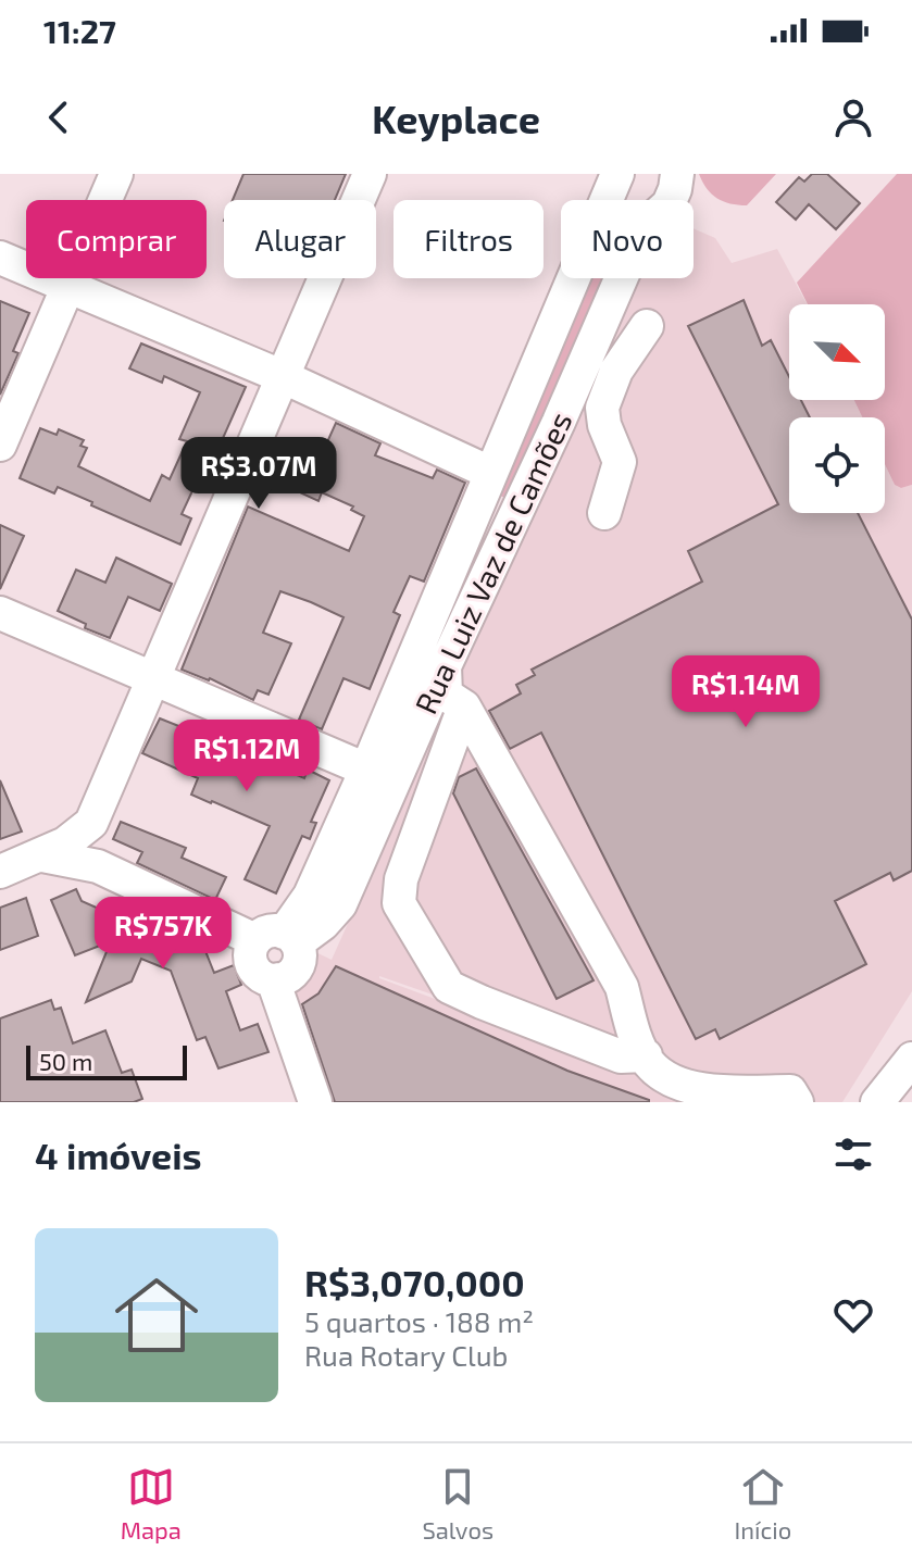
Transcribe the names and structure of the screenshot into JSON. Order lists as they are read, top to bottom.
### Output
{
  "streets": {
    "street": ["Rua Luiz Vaz de Camões"]
  },
  "scale_bar": "50 m",
  "north": "bottom right",
  "page": {
    "status": "11:27",
    "header": "Keyplace",
    "chip": [
      "Comprar",
      "Alugar",
      "Filtros",
      "Novo"
    ],
    "price": [
      "R$3.07M",
      "R$1.14M",
      "R$1.12M",
      "R$757K"
    ],
    "scale": "50 m",
    "heading": "4 imóveis",
    "list": [
      {
        "name": "R$3,070,000",
        "note": "5 quartos · 188 m² · Rua Rotary Club"
      }
    ],
    "tabs": ["Mapa", "Salvos", "Início"]
  }
}
